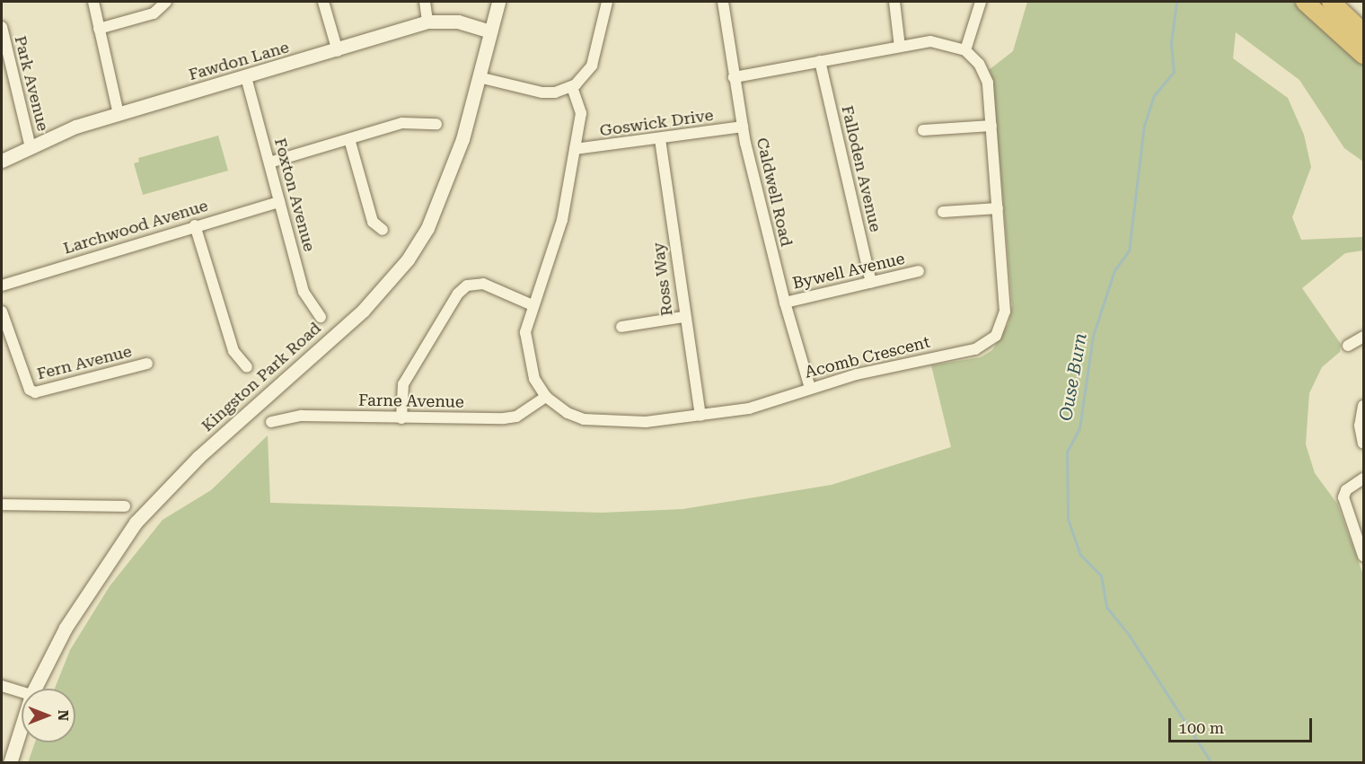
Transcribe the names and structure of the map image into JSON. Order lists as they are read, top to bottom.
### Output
{
  "streets": {
    "street": [
      "Fawdon Lane",
      "Park Avenue",
      "Goswick Drive",
      "Falloden Avenue",
      "Caldwell Road",
      "Foxton Avenue",
      "Larchwood Avenue",
      "Bywell Avenue",
      "Ross Way",
      "Acomb Crescent",
      "Fern Avenue",
      "Kingston Park Road",
      "Farne Avenue"
    ]
  },
  "crossings": [
    ["Fawdon Lane", "Park Avenue"],
    ["Fawdon Lane", "Foxton Avenue"],
    ["Fawdon Lane", "Kingston Park Road"],
    ["Goswick Drive", "Caldwell Road"],
    ["Goswick Drive", "Ross Way"],
    ["Goswick Drive", "Acomb Crescent"],
    ["Falloden Avenue", "Bywell Avenue"],
    ["Caldwell Road", "Bywell Avenue"],
    ["Caldwell Road", "Acomb Crescent"],
    ["Foxton Avenue", "Larchwood Avenue"],
    ["Ross Way", "Acomb Crescent"],
    ["Acomb Crescent", "Farne Avenue"]
  ],
  "water": ["Ouse Burn"],
  "scale_bar": "100 m",
  "north": "right"
}
